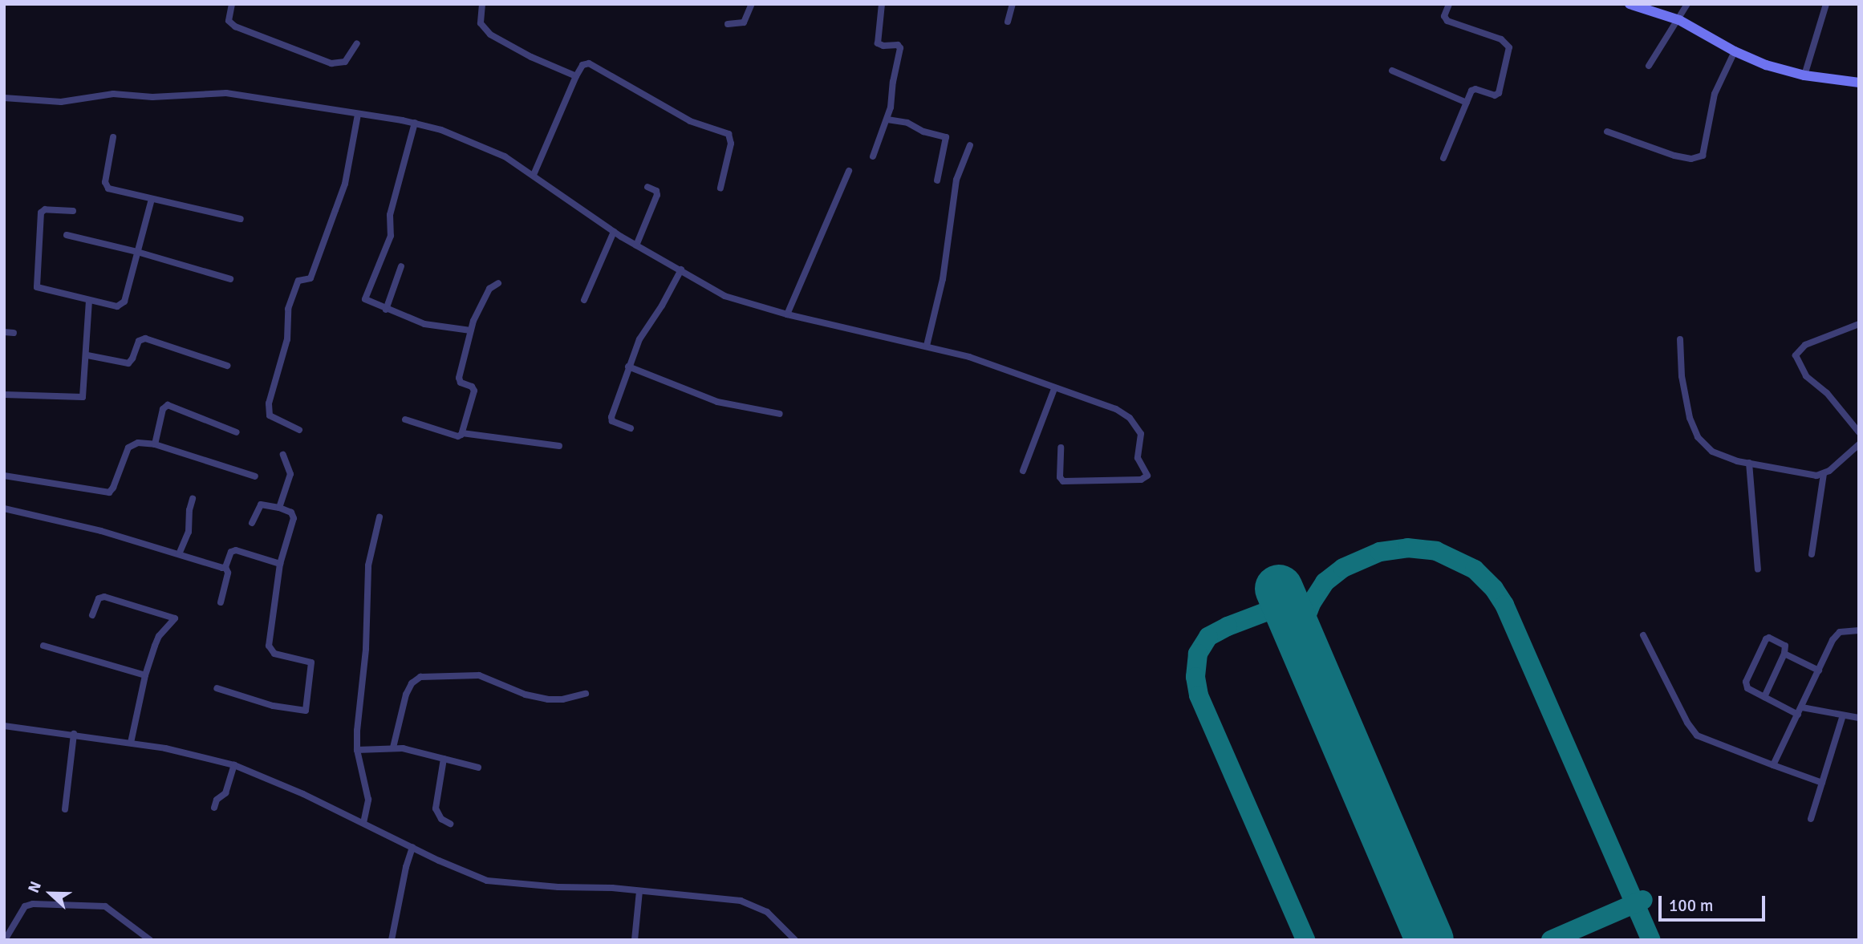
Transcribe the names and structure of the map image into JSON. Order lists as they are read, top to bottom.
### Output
{
  "scale_bar": "100 m",
  "north": "left"
}
